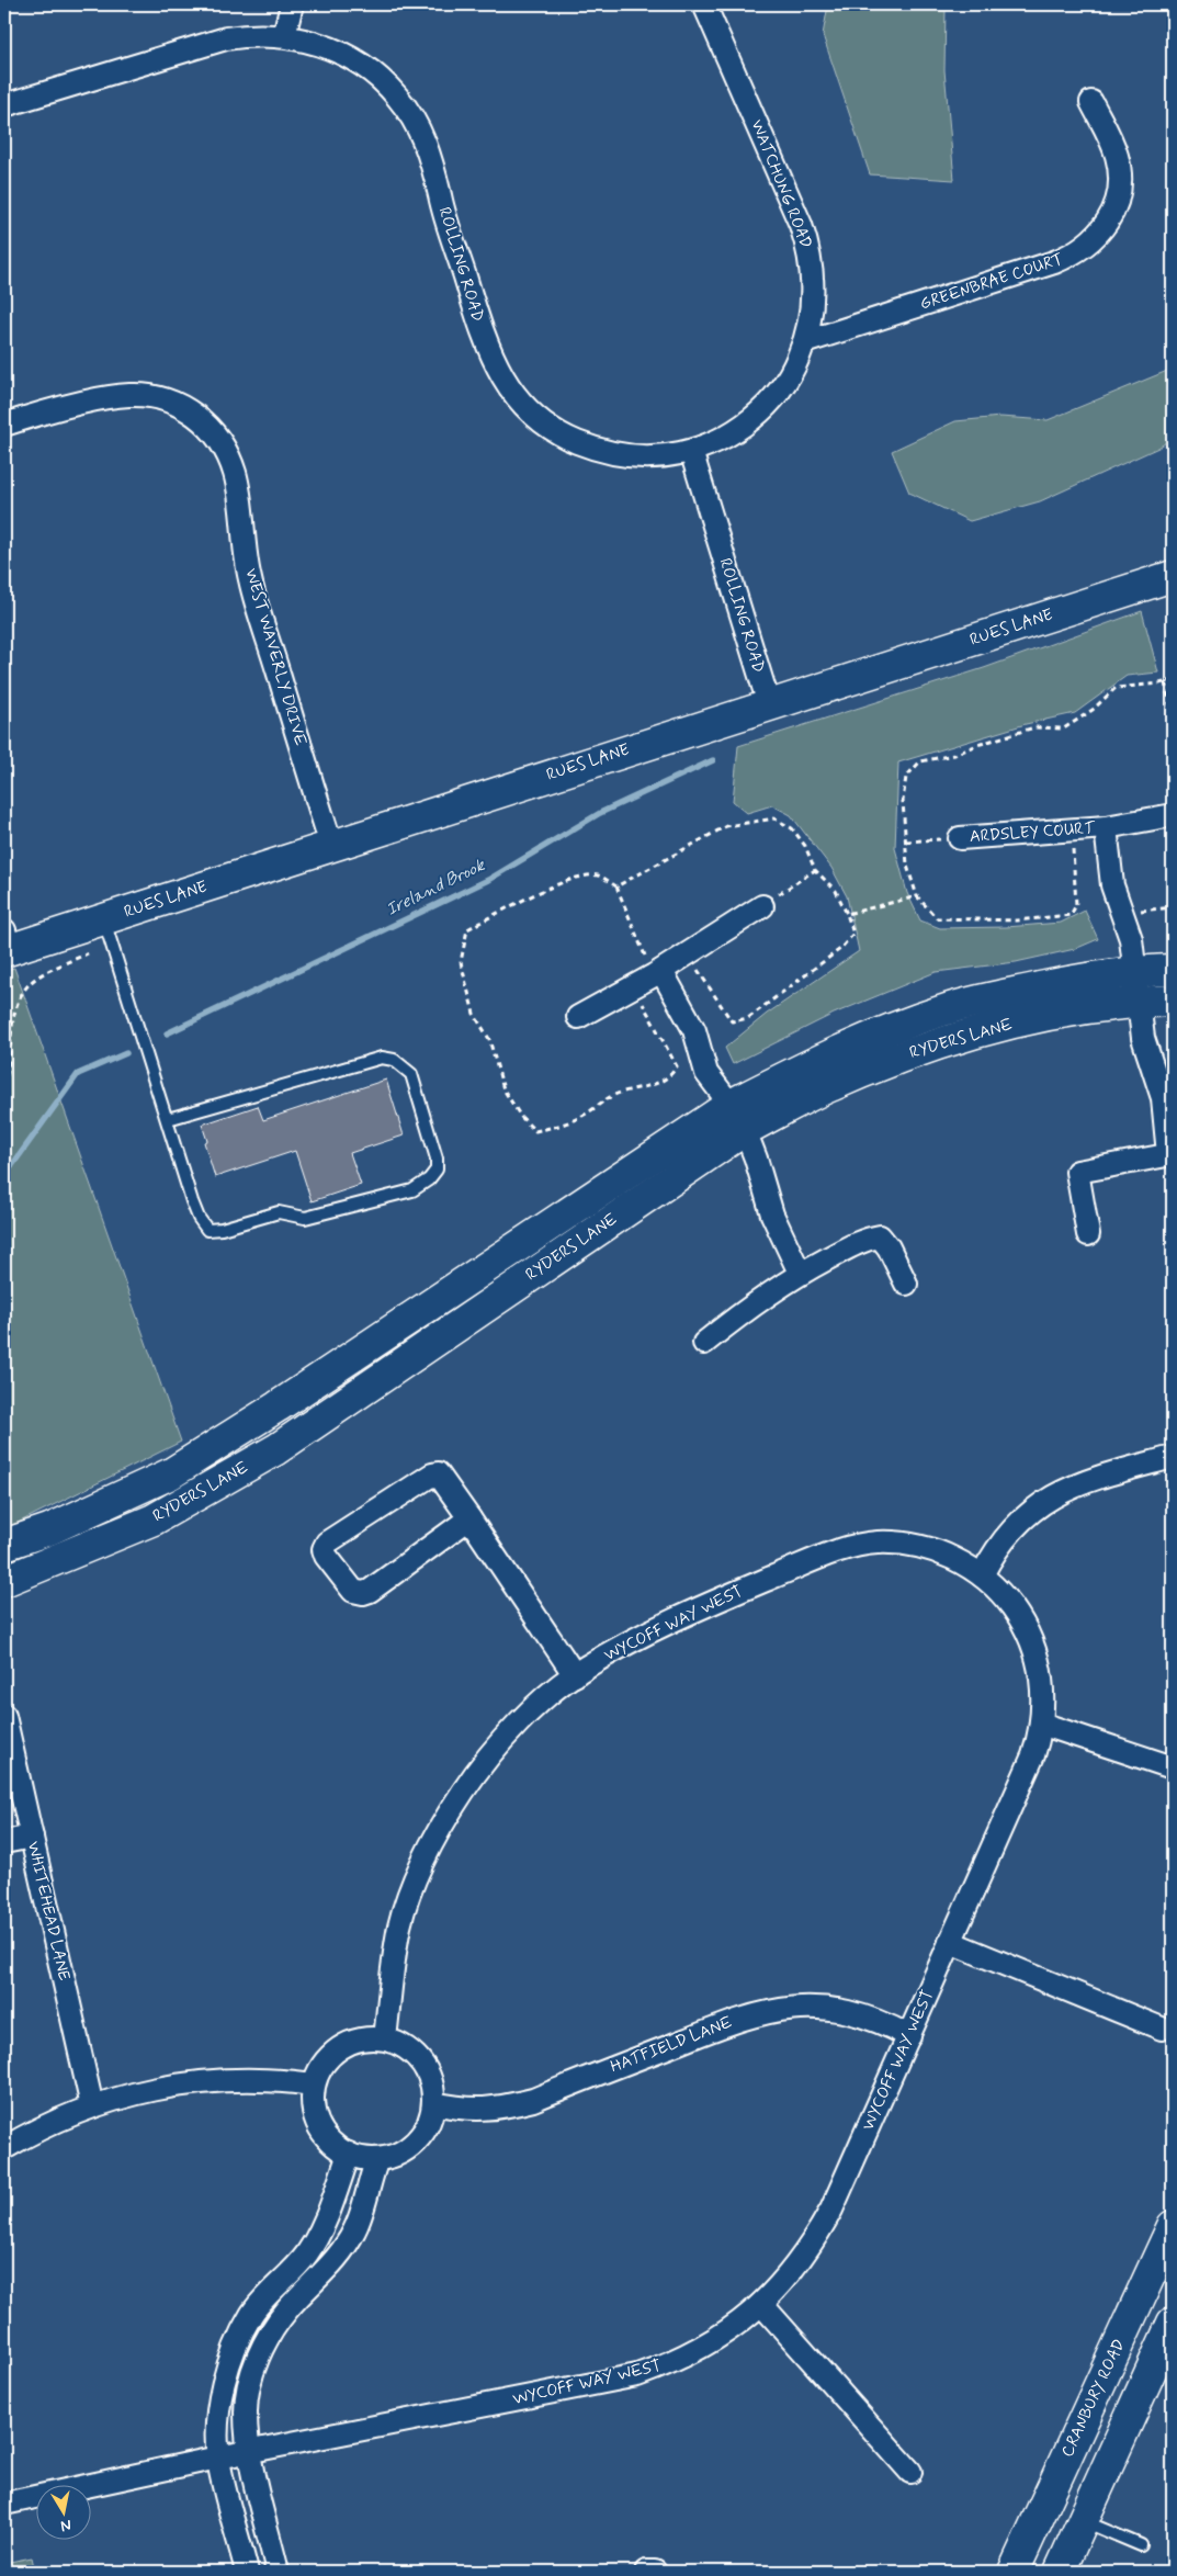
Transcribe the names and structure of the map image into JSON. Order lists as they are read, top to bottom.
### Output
{
  "streets": {
    "main road": ["RUES LANE", "RYDERS LANE", "CRANBURY ROAD"],
    "street": [
      "WATCHUNG ROAD",
      "ROLLING ROAD",
      "GREENBRAE COURT",
      "WEST WAVERLY DRIVE",
      "ARDSLEY COURT",
      "WYCOFF WAY WEST",
      "WHITEHEAD LANE",
      "HATFIELD LANE"
    ]
  },
  "crossings": [
    ["WATCHUNG ROAD", "ROLLING ROAD"],
    ["WATCHUNG ROAD", "GREENBRAE COURT"],
    ["ROLLING ROAD", "RUES LANE"],
    ["RUES LANE", "WEST WAVERLY DRIVE"],
    ["ARDSLEY COURT", "RYDERS LANE"],
    ["WYCOFF WAY WEST", "HATFIELD LANE"]
  ],
  "water": ["Ireland Brook"],
  "north": "bottom"
}
